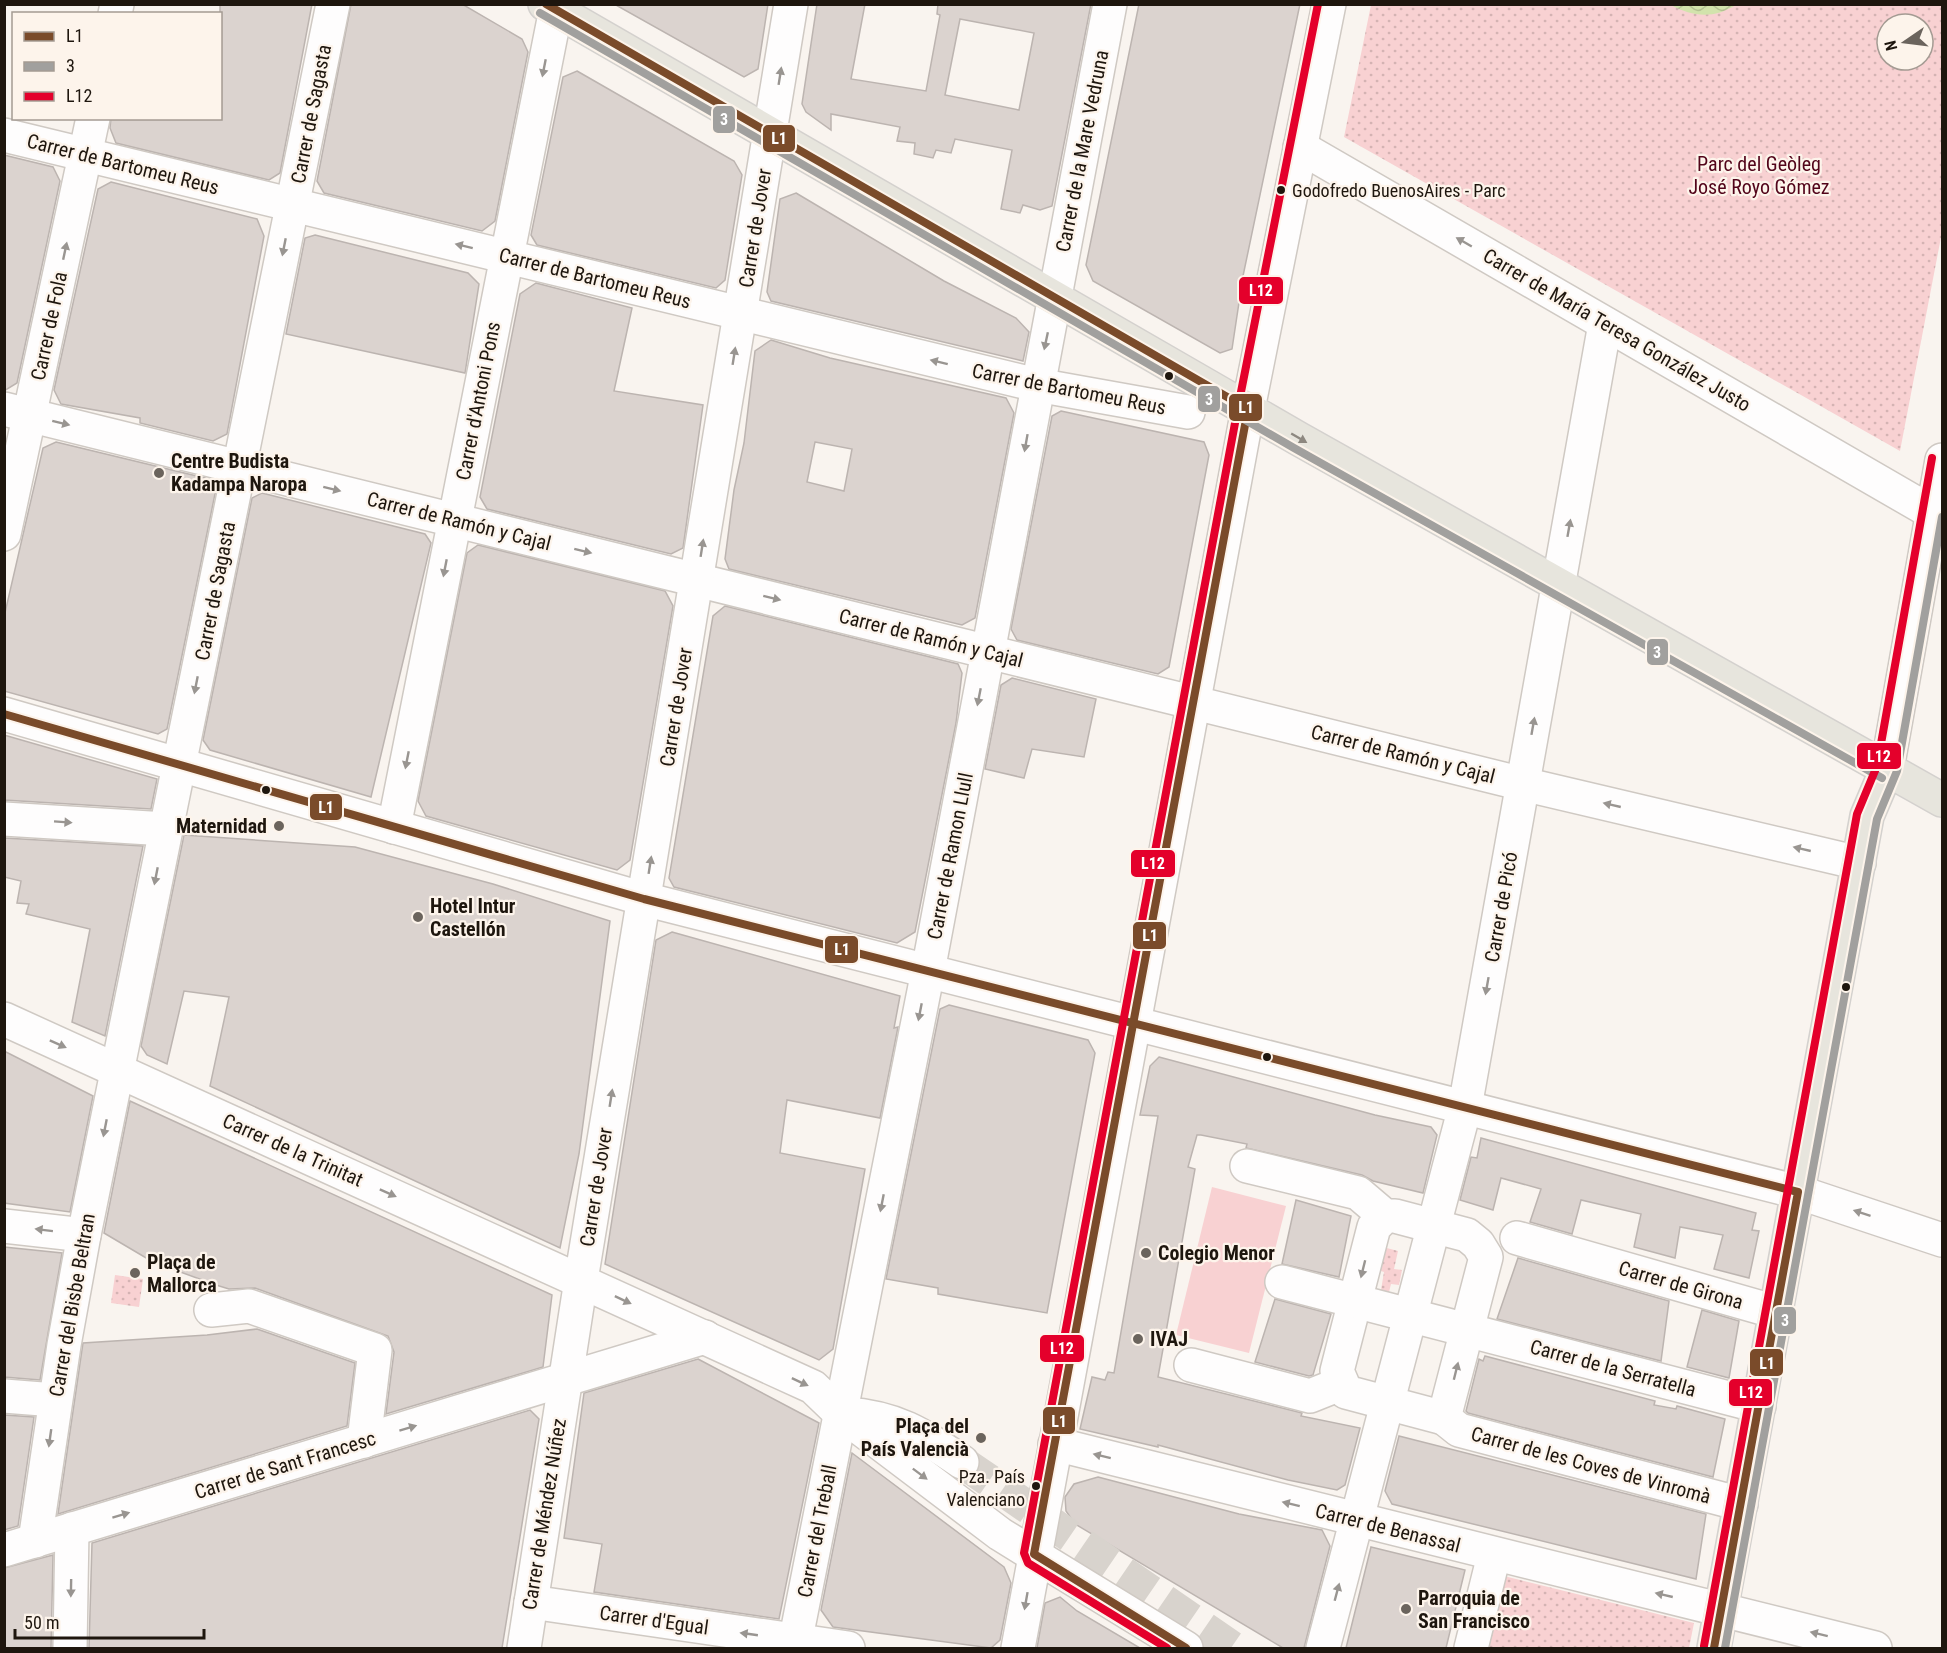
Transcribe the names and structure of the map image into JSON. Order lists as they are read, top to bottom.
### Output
{
  "streets": {
    "street": [
      "Carrer de Sagasta",
      "Carrer de la Mare Vedruna",
      "Carrer de Bartomeu Reus",
      "Carrer de Jover",
      "Carrer de Fola",
      "Carrer de María Teresa González Justo",
      "Carrer d'Antoni Pons",
      "Carrer de Ramón y Cajal",
      "Carrer de Ramon Llull",
      "Carrer de Picó",
      "Carrer de la Trinitat",
      "Carrer de Girona",
      "Carrer del Bisbe Beltran",
      "Carrer de la Serratella",
      "Carrer de Sant Francesc",
      "Carrer de les Coves de Vinromà",
      "Carrer de Méndez Núñez",
      "Carrer de Benassal",
      "Carrer del Treball",
      "Carrer d'Egual"
    ]
  },
  "crossings": [
    ["Carrer de Sagasta", "Carrer de Bartomeu Reus"],
    ["Carrer de Sagasta", "Carrer de Ramón y Cajal"],
    ["Carrer de Sagasta", "Carrer de la Trinitat"],
    ["Carrer de Sagasta", "Carrer del Bisbe Beltran"],
    ["Carrer de la Mare Vedruna", "Carrer de Ramon Llull"],
    ["Carrer de Bartomeu Reus", "Carrer de Jover"],
    ["Carrer de Bartomeu Reus", "Carrer de Fola"],
    ["Carrer de Bartomeu Reus", "Carrer d'Antoni Pons"],
    ["Carrer de Bartomeu Reus", "Carrer de Ramon Llull"],
    ["Carrer de Jover", "Carrer de Ramón y Cajal"],
    ["Carrer de Jover", "Carrer de la Trinitat"],
    ["Carrer de Fola", "Carrer de Ramón y Cajal"],
    ["Carrer de María Teresa González Justo", "Carrer de Picó"],
    ["Carrer d'Antoni Pons", "Carrer de Ramón y Cajal"],
    ["Carrer de Ramón y Cajal", "Carrer de Ramon Llull"],
    ["Carrer de Ramón y Cajal", "Carrer de Picó"],
    ["Carrer de Ramon Llull", "Carrer de la Trinitat"],
    ["Carrer de Ramon Llull", "Carrer del Treball"],
    ["Carrer de Picó", "Carrer de la Serratella"],
    ["Carrer de Picó", "Carrer de les Coves de Vinromà"],
    ["Carrer de Picó", "Carrer de Benassal"],
    ["Carrer de la Trinitat", "Carrer del Bisbe Beltran"],
    ["Carrer de la Trinitat", "Carrer del Treball"],
    ["Carrer del Bisbe Beltran", "Carrer de Sant Francesc"],
    ["Carrer de Sant Francesc", "Carrer de Méndez Núñez"],
    ["Carrer de Méndez Núñez", "Carrer d'Egual"],
    ["Carrer del Treball", "Carrer d'Egual"]
  ],
  "one_way": [
    "Carrer de Sagasta",
    "Carrer de Bartomeu Reus",
    "Carrer de Jover",
    "Carrer de Fola",
    "Carrer de María Teresa González Justo",
    "Carrer d'Antoni Pons",
    "Carrer de la Trinitat",
    "Carrer del Bisbe Beltran",
    "Carrer de Sant Francesc",
    "Carrer d'Egual"
  ],
  "parks": ["Parc del Geòleg José Royo Gómez"],
  "places": [
    "Godofredo BuenosAires - Parc",
    "Centre Budista Kadampa Naropa",
    "Maternidad",
    "Hotel Intur Castellón",
    "Colegio Menor",
    "Plaça de Mallorca",
    "IVAJ",
    "Plaça del País Valencià",
    "Pza. País Valenciano",
    "Parroquia de San Francisco"
  ],
  "lines": ["transit line L1", "transit line L12", "transit line 3"],
  "legend": ["L1", "3", "L12"],
  "scale_bar": "50 m",
  "north": "left"
}
